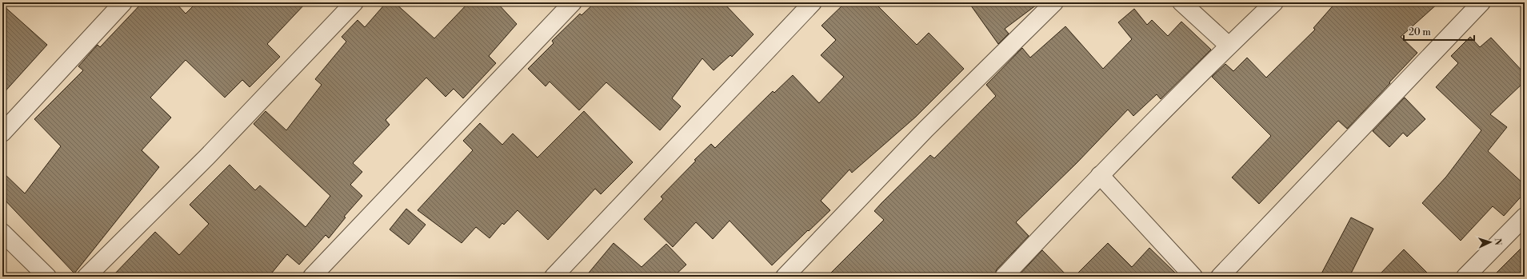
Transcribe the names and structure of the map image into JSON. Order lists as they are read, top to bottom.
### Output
{
  "scale_bar": "20 m",
  "north": "right"
}
